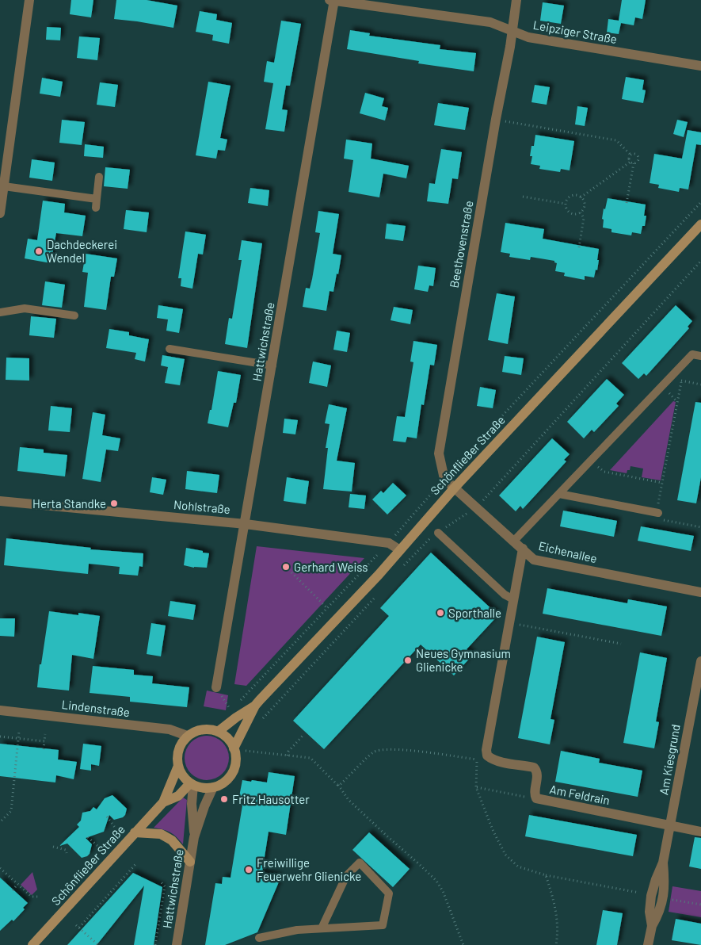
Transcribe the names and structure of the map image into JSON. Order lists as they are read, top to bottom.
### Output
{
  "streets": {
    "main road": ["Schönfließer Straße"],
    "street": [
      "Leipziger Straße",
      "Beethovenstraße",
      "Hattwichstraße",
      "Nohlstraße",
      "Eichenallee",
      "Lindenstraße",
      "Am Kiesgrund",
      "Am Feldrain"
    ]
  },
  "crossings": [
    ["Leipziger Straße", "Beethovenstraße"],
    ["Leipziger Straße", "Hattwichstraße"],
    ["Hattwichstraße", "Schönfließer Straße"],
    ["Hattwichstraße", "Nohlstraße"],
    ["Hattwichstraße", "Lindenstraße"],
    ["Schönfließer Straße", "Nohlstraße"],
    ["Schönfließer Straße", "Eichenallee"],
    ["Schönfließer Straße", "Lindenstraße"],
    ["Am Kiesgrund", "Am Feldrain"]
  ],
  "places": [
    "Dachdeckerei Wendel",
    "Herta Standke",
    "Gerhard Weiss",
    "Sporthalle",
    "Neues Gymnasium Glienicke",
    "Fritz Hausotter",
    "Freiwillige Feuerwehr Glienicke"
  ]
}
